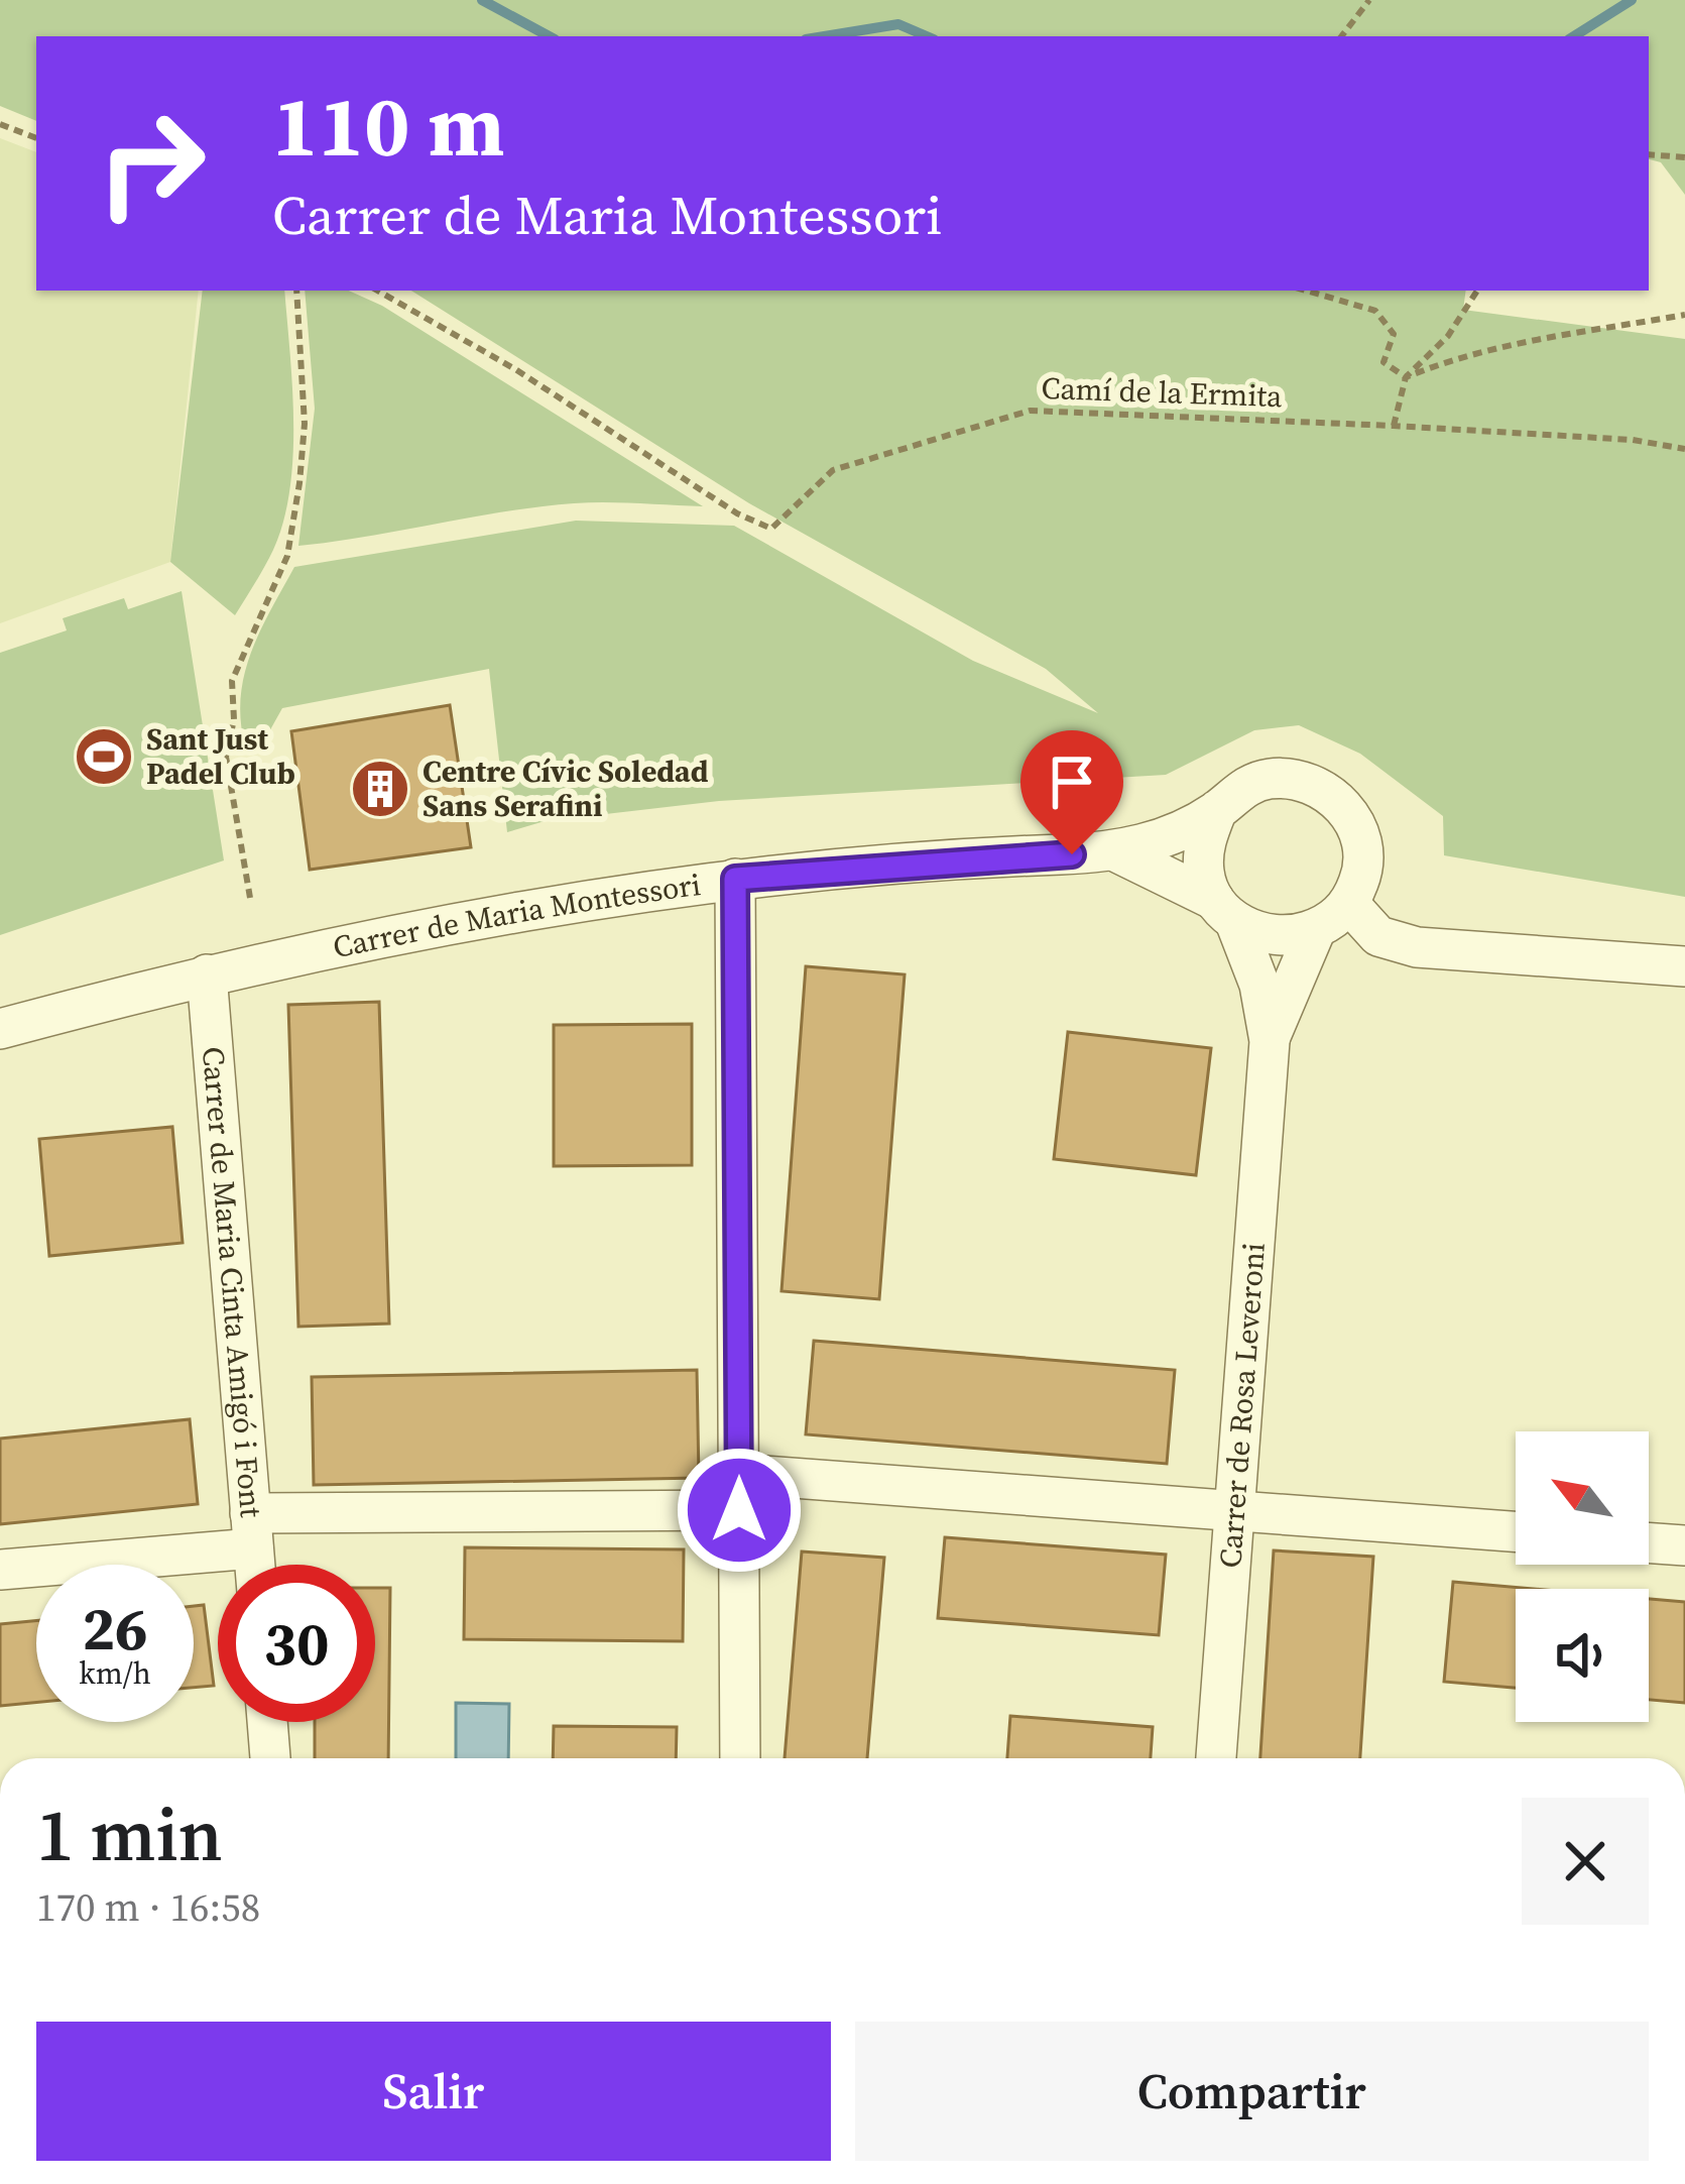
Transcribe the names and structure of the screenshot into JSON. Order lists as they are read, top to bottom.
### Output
{
  "streets": {
    "street": ["Carrer de Maria Montessori", "Carrer de Maria Cinta Amigó i Font", "Carrer de Rosa Leveroni"],
    "path": ["Camí de la Ermita"]
  },
  "crossings": [
    ["Carrer de Maria Montessori", "Carrer de Maria Cinta Amigó i Font"],
    ["Carrer de Maria Montessori", "Carrer de Rosa Leveroni"]
  ],
  "places": {
    "sports": ["Sant Just Padel Club"],
    "building": ["Centre Cívic Soledad Sans Serafini"]
  },
  "north": "top left",
  "page": {
    "turn": ["110 m", "Carrer de Maria Montessori"],
    "speed": "26 km/h",
    "limit": "30",
    "heading": ["1 min", "170 m · 16:58"],
    "buttons": ["Salir", "Compartir"]
  }
}
